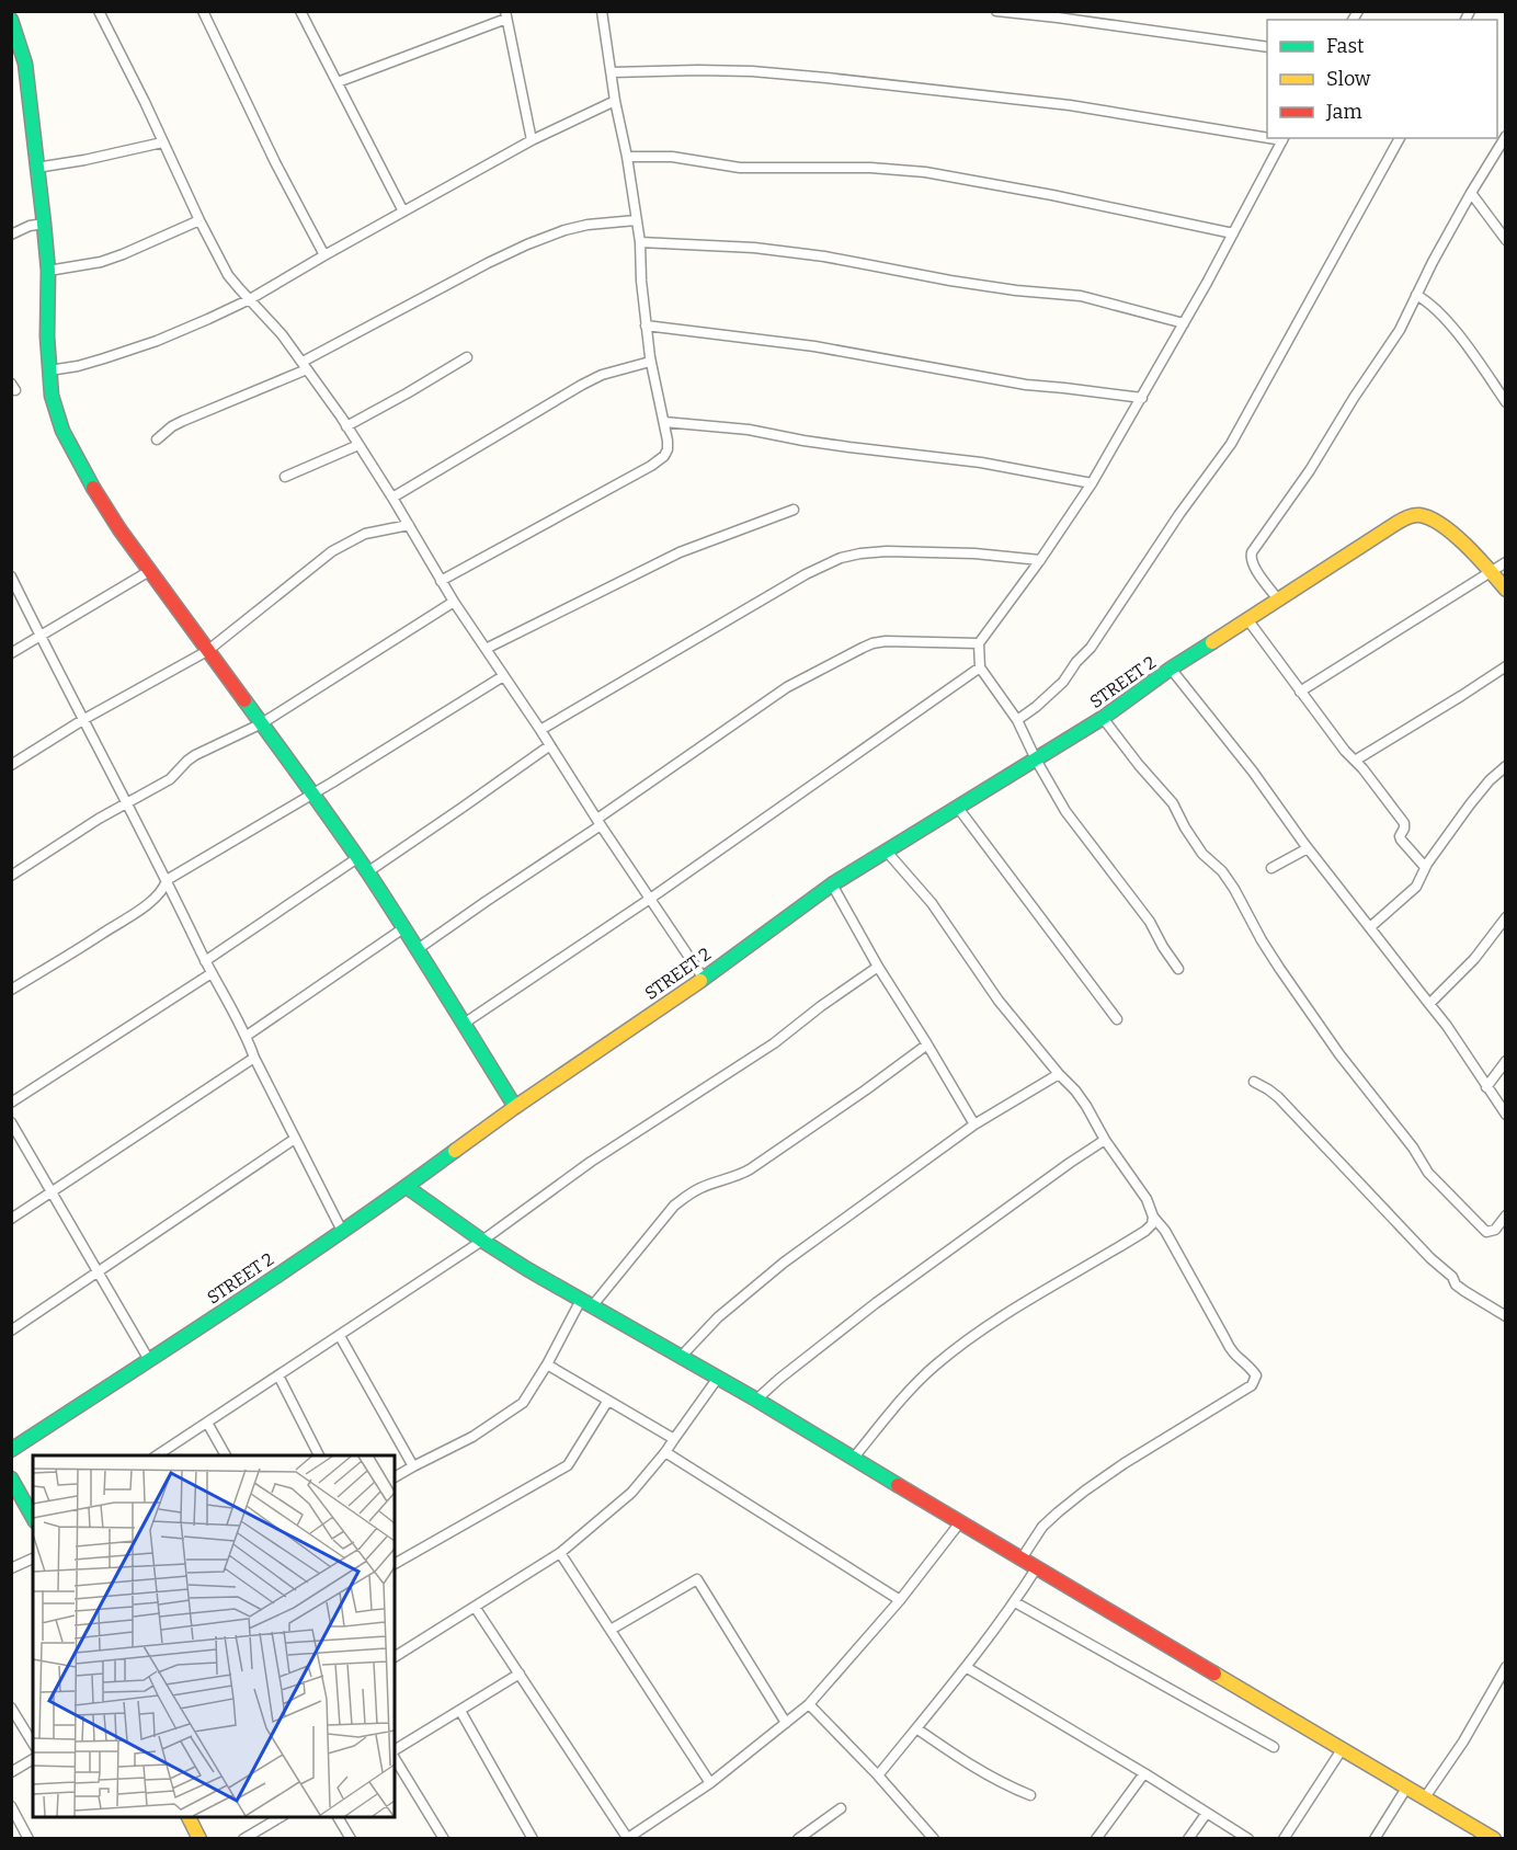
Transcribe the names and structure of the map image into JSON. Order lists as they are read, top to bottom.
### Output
{
  "streets": {
    "street": ["STREET 2"]
  },
  "legend": ["Fast", "Slow", "Jam"]
}
